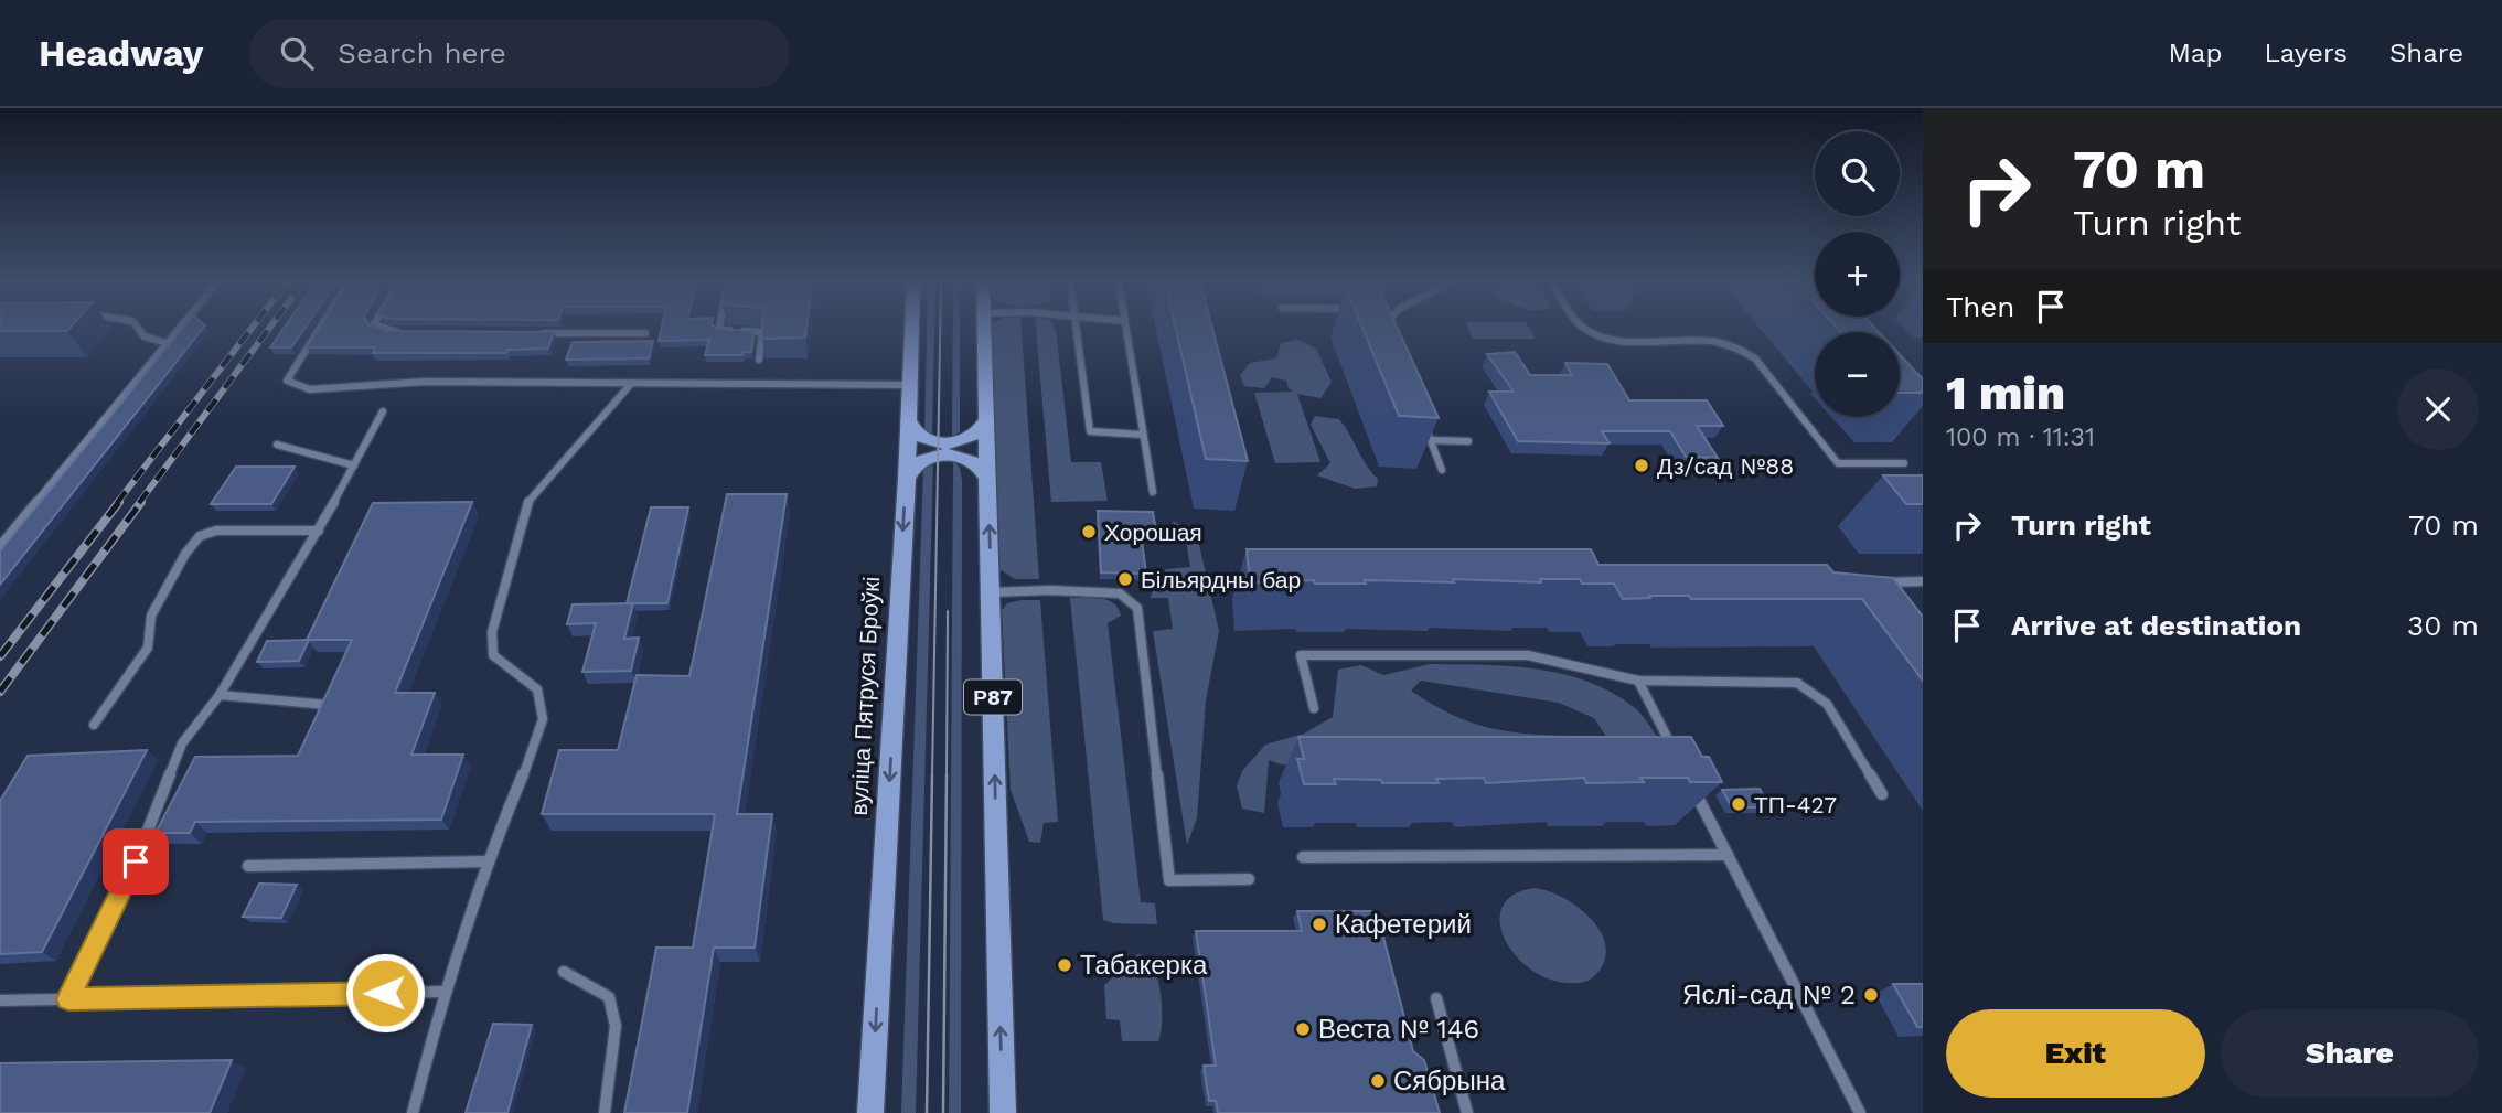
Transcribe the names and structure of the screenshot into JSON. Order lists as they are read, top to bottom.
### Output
{
  "streets": {
    "main road": ["вуліца Пятруся Броўкі", "Р87"]
  },
  "places": [
    "Дз/сад №88",
    "Хорошая",
    "Більярдны бар",
    "ТП-427",
    "Кафетерий",
    "Табакерка",
    "Яслі-сад № 2",
    "Веста № 146",
    "Сябрына"
  ],
  "page": {
    "header": "Headway",
    "search": "Search here",
    "nav": ["Map", "Layers", "Share"],
    "turn": ["70 m", "Turn right"],
    "map_buttons": ["+", "−"],
    "then": "Then",
    "heading": ["1 min", "100 m · 11:31"],
    "list": [
      {
        "name": "Turn right",
        "value": "70 m"
      },
      {
        "name": "Arrive at destination",
        "value": "30 m"
      }
    ],
    "buttons": ["Exit", "Share"]
  }
}
